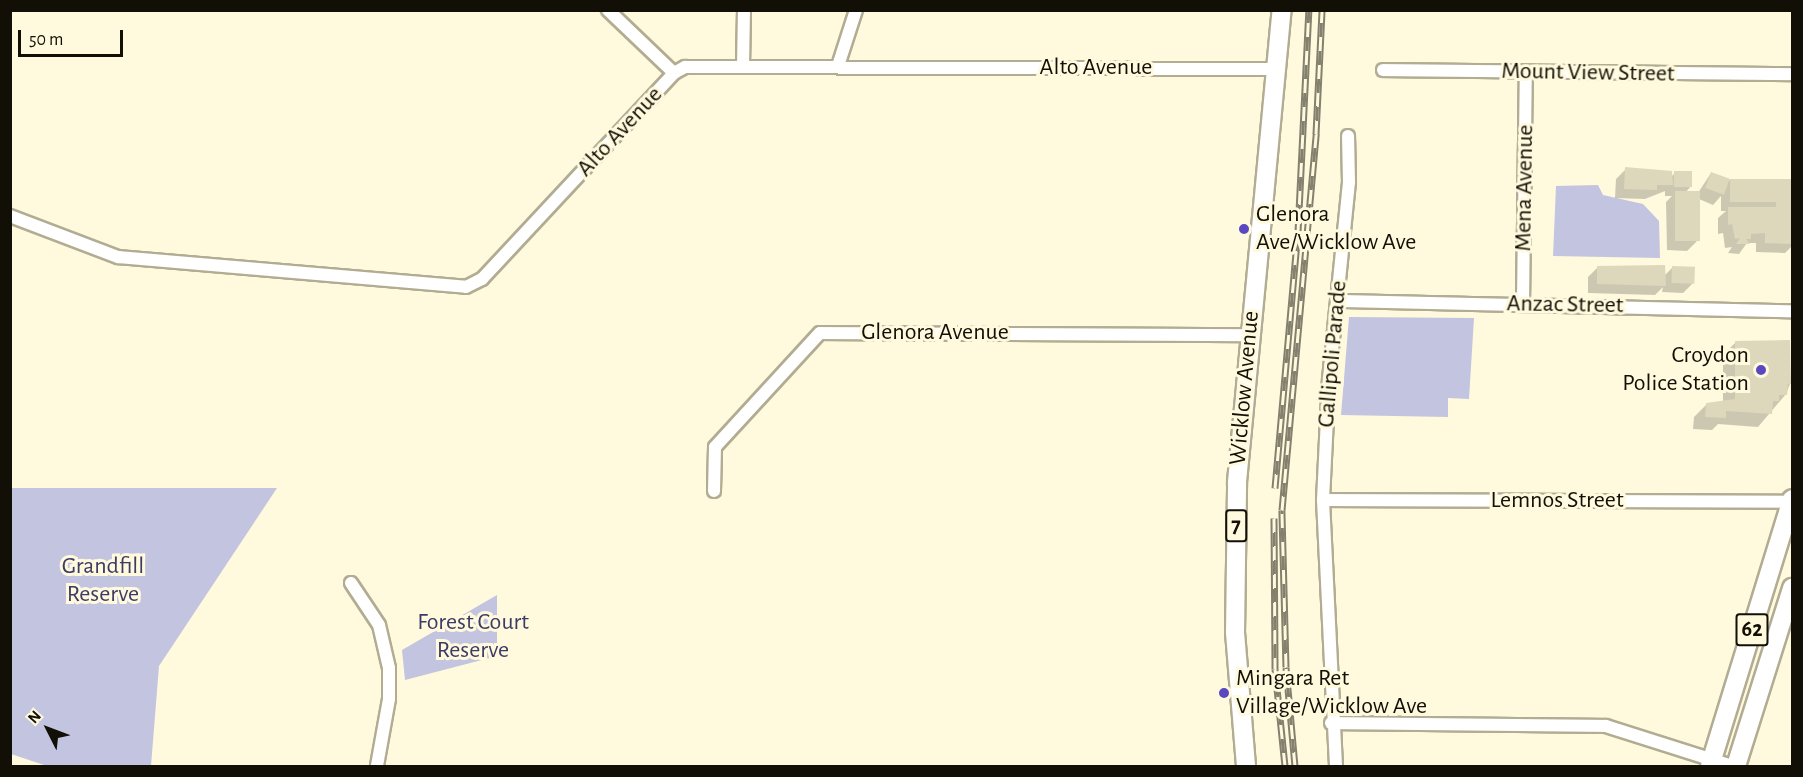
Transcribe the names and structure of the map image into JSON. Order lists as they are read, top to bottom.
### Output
{
  "streets": {
    "main road": ["Wicklow Avenue", "7", "62"],
    "street": [
      "Alto Avenue",
      "Mount View Street",
      "Mena Avenue",
      "Anzac Street",
      "Glenora Avenue",
      "Gallipoli Parade",
      "Lemnos Street"
    ]
  },
  "crossings": [
    ["Alto Avenue", "Wicklow Avenue"],
    ["Mount View Street", "Mena Avenue"],
    ["Mena Avenue", "Anzac Street"],
    ["Anzac Street", "Gallipoli Parade"],
    ["Glenora Avenue", "Wicklow Avenue"],
    ["Gallipoli Parade", "Lemnos Street"],
    ["Lemnos Street", "62"]
  ],
  "parks": ["Grandfill Reserve", "Forest Court Reserve"],
  "places": ["Glenora Ave/Wicklow Ave", "Croydon Police Station", "Mingara Ret Village/Wicklow Ave"],
  "scale_bar": "50 m",
  "north": "top left"
}
